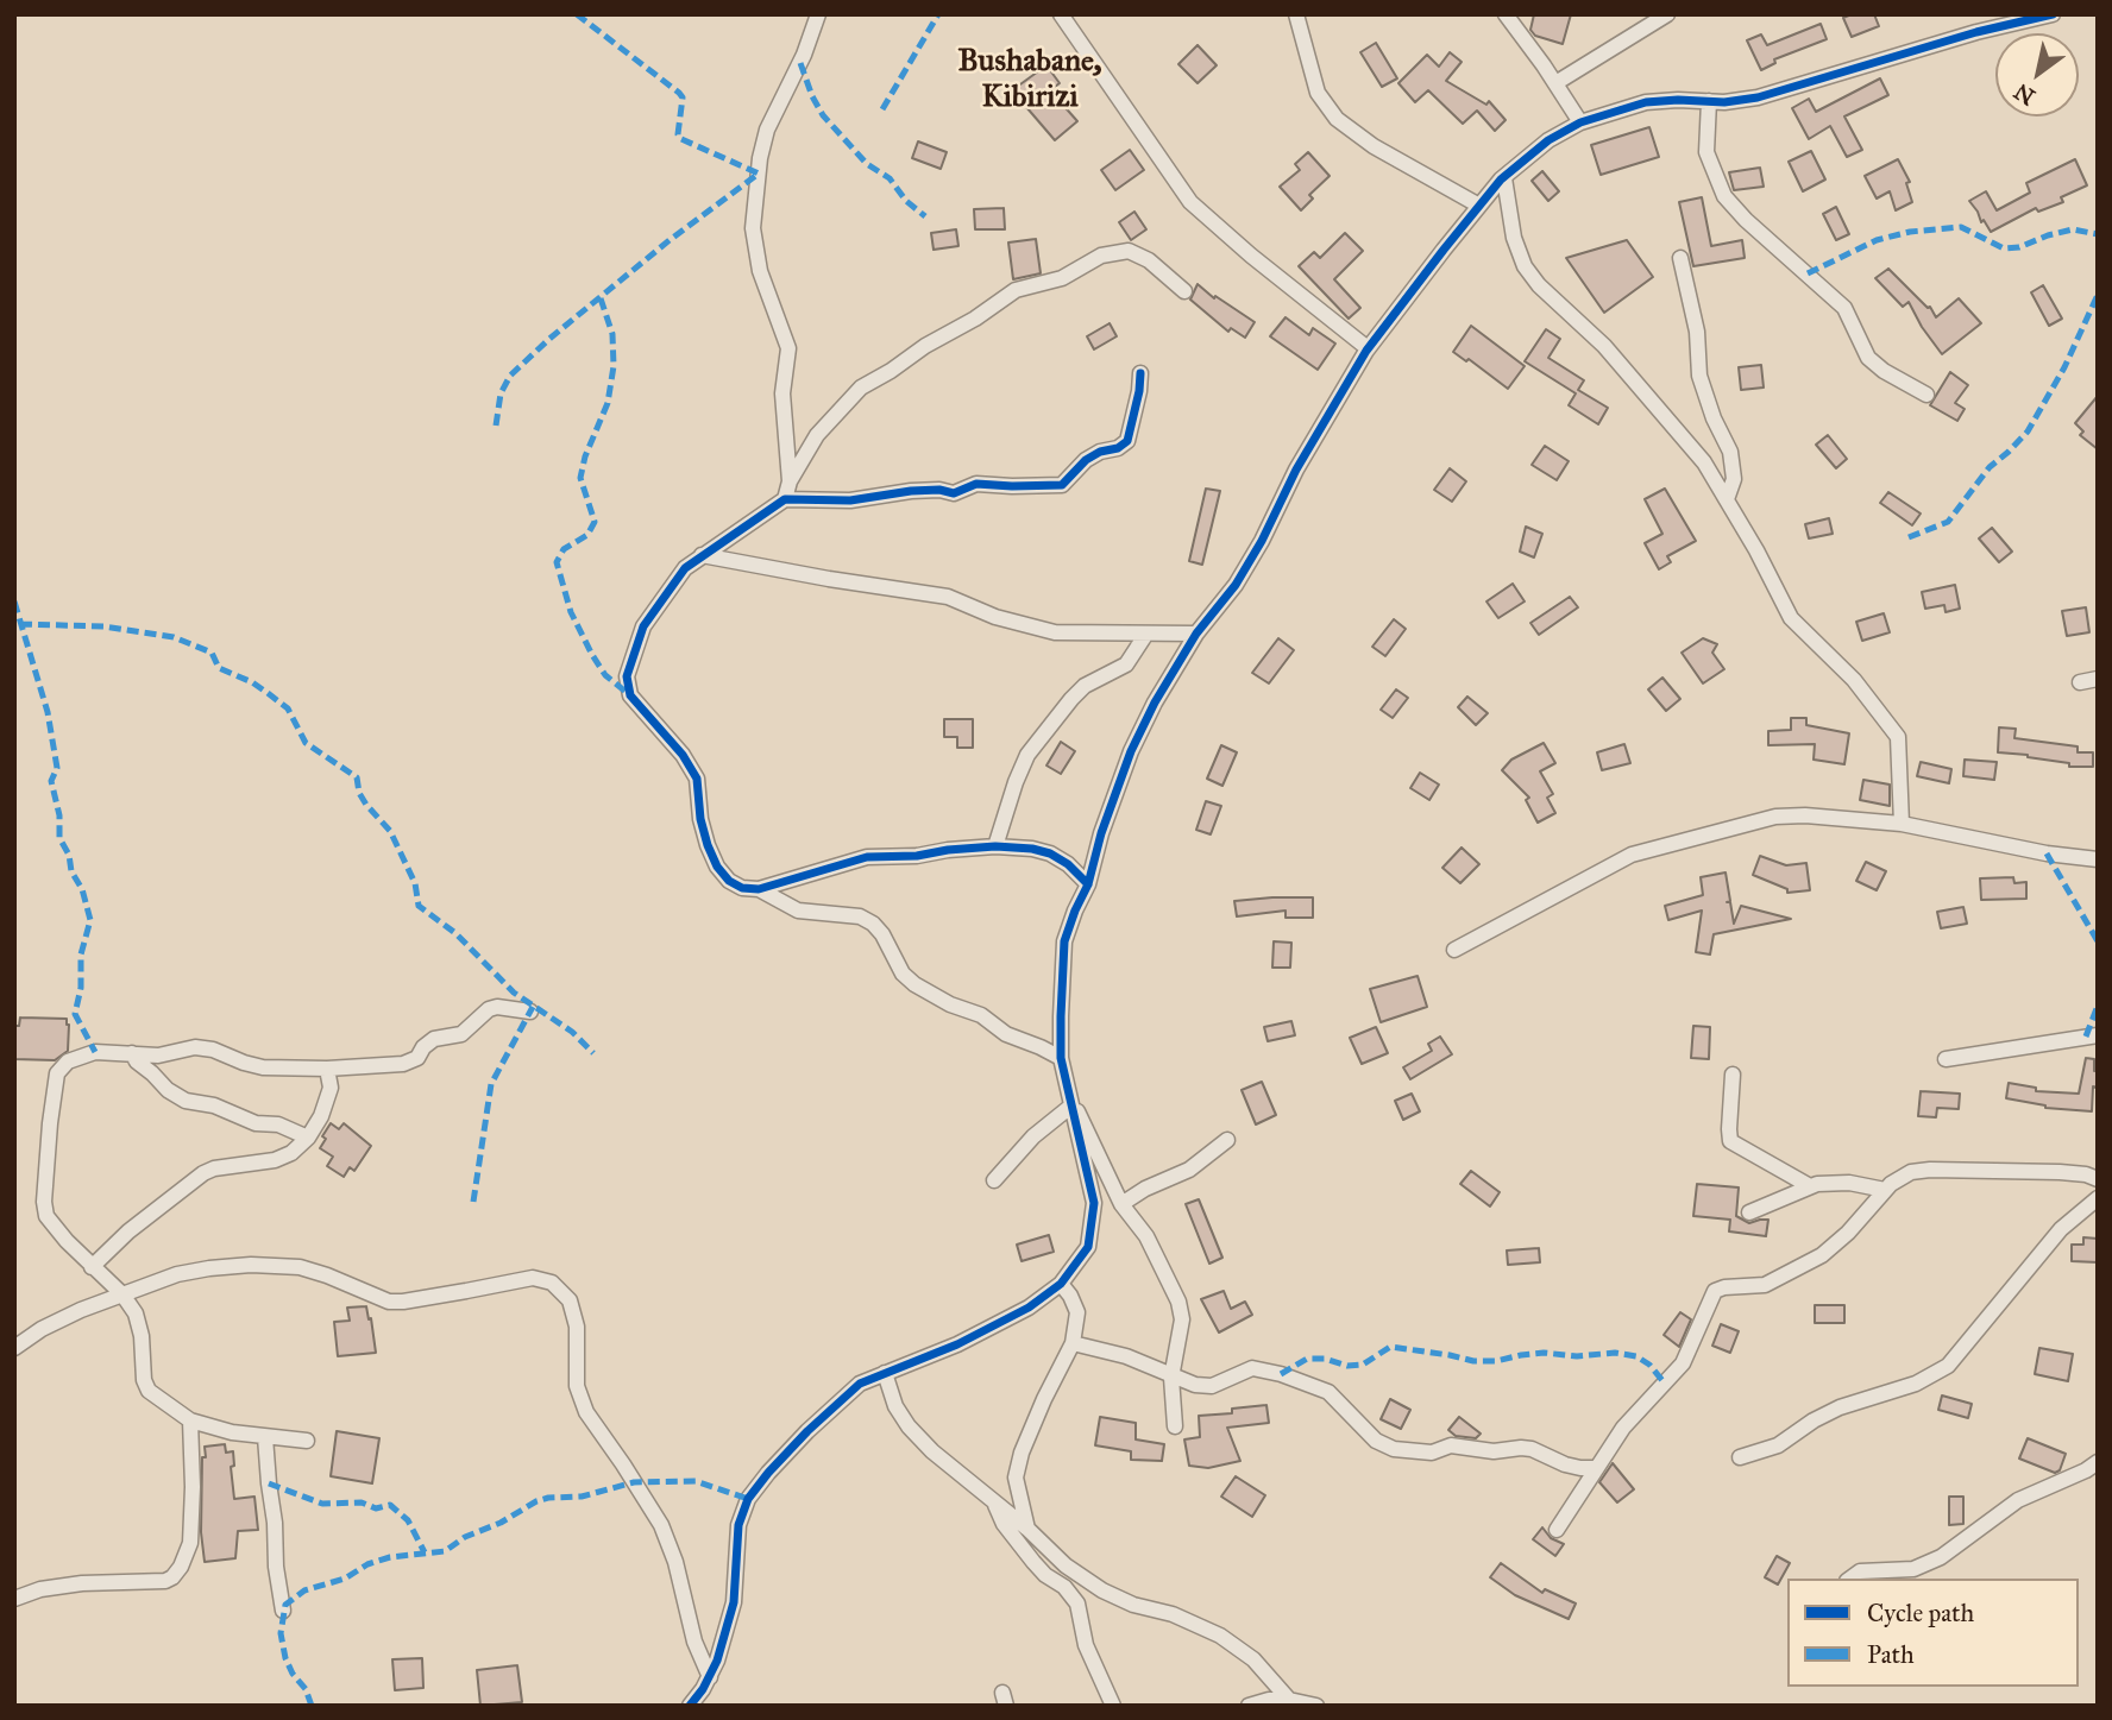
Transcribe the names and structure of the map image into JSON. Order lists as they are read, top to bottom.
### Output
{
  "districts": ["Bushabane, Kibirizi"],
  "legend": ["Cycle path", "Path"],
  "north": "bottom left"
}
